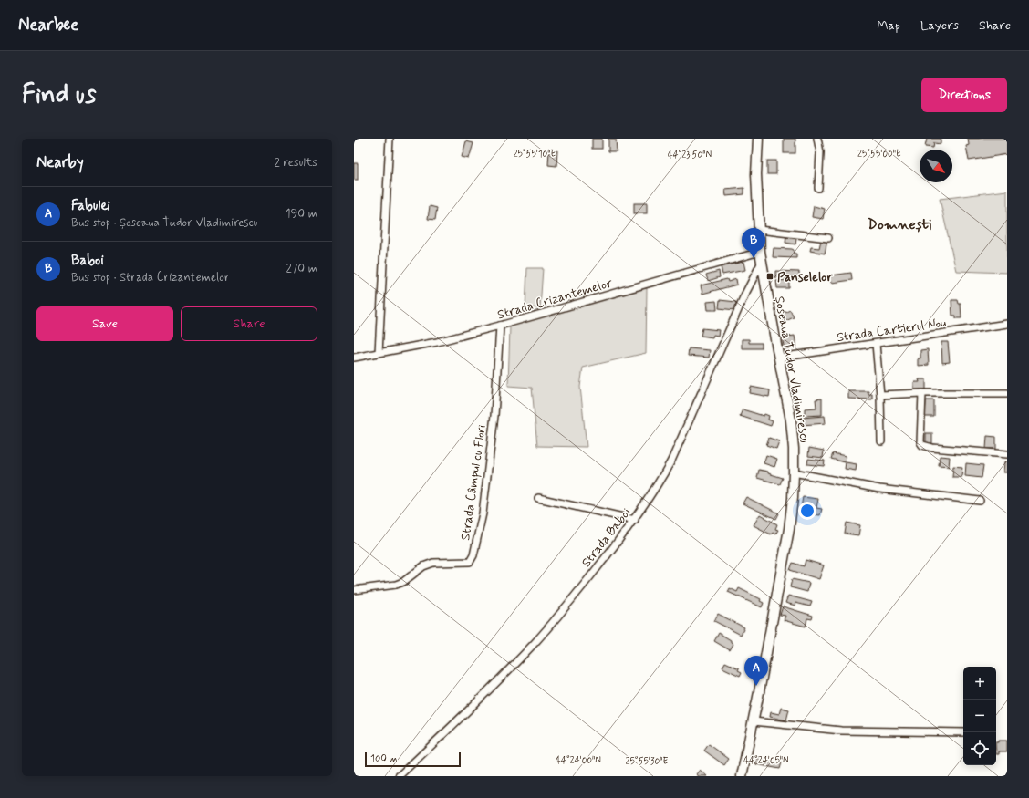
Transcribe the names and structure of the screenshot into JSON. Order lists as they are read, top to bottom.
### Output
{
  "streets": {
    "main road": ["Șoseaua Tudor Vladimirescu"],
    "street": [
      "Strada Crizantemelor",
      "Strada Cartierul Nou",
      "Strada Câmpul cu Flori",
      "Strada Baboi"
    ]
  },
  "crossings": [
    ["Strada Crizantemelor", "Șoseaua Tudor Vladimirescu"],
    ["Strada Crizantemelor", "Strada Câmpul cu Flori"],
    ["Strada Cartierul Nou", "Șoseaua Tudor Vladimirescu"],
    ["Șoseaua Tudor Vladimirescu", "Strada Baboi"]
  ],
  "districts": ["Domnești"],
  "places": {
    "transit": ["Panselelor"]
  },
  "scale_bar": "100 m",
  "north": "bottom right",
  "page": {
    "header": "Nearbee",
    "nav": ["Map", "Layers", "Share"],
    "buttons": [
      "Directions",
      ["Save", "Share"]
    ],
    "title": "Find us",
    "heading": ["Nearby", "2 results"],
    "list": [
      {
        "mark": "A",
        "name": "Fabulei",
        "note": "Bus stop · Șoseaua Tudor Vladimirescu",
        "value": "190 m"
      },
      {
        "mark": "B",
        "name": "Baboi",
        "note": "Bus stop · Strada Crizantemelor",
        "value": "270 m"
      }
    ],
    "pins": ["B", "A"],
    "map_buttons": ["+", "−"],
    "scale": "100 m"
  },
  "coordinates": [
    "25°55'10\"E",
    "25°55'00\"E",
    "44°23'50\"N",
    "44°24'00\"N",
    "44°24'05\"N",
    "25°55'30\"E"
  ]
}
